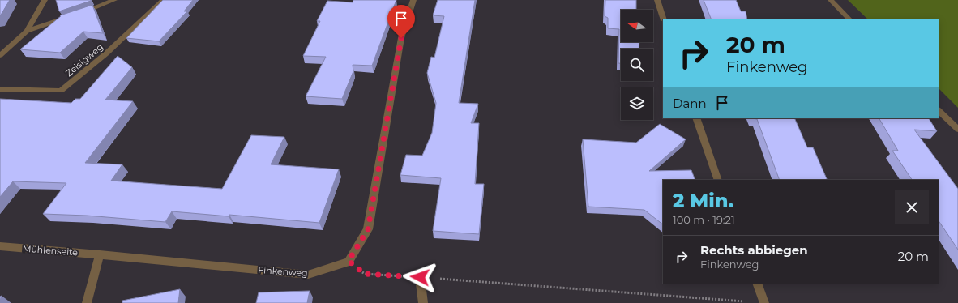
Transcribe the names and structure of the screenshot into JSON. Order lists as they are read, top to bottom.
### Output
{
  "streets": {
    "street": ["Zeisigweg", "Mühlenseite", "Finkenweg"]
  },
  "crossings": [
    ["Mühlenseite", "Finkenweg"]
  ],
  "north": "left",
  "page": {
    "turn": ["20 m", "Finkenweg"],
    "then": "Dann",
    "heading": ["2 Min.", "100 m · 19:21"],
    "list": [
      {
        "name": "Rechts abbiegen",
        "note": "Finkenweg",
        "value": "20 m"
      }
    ]
  }
}
